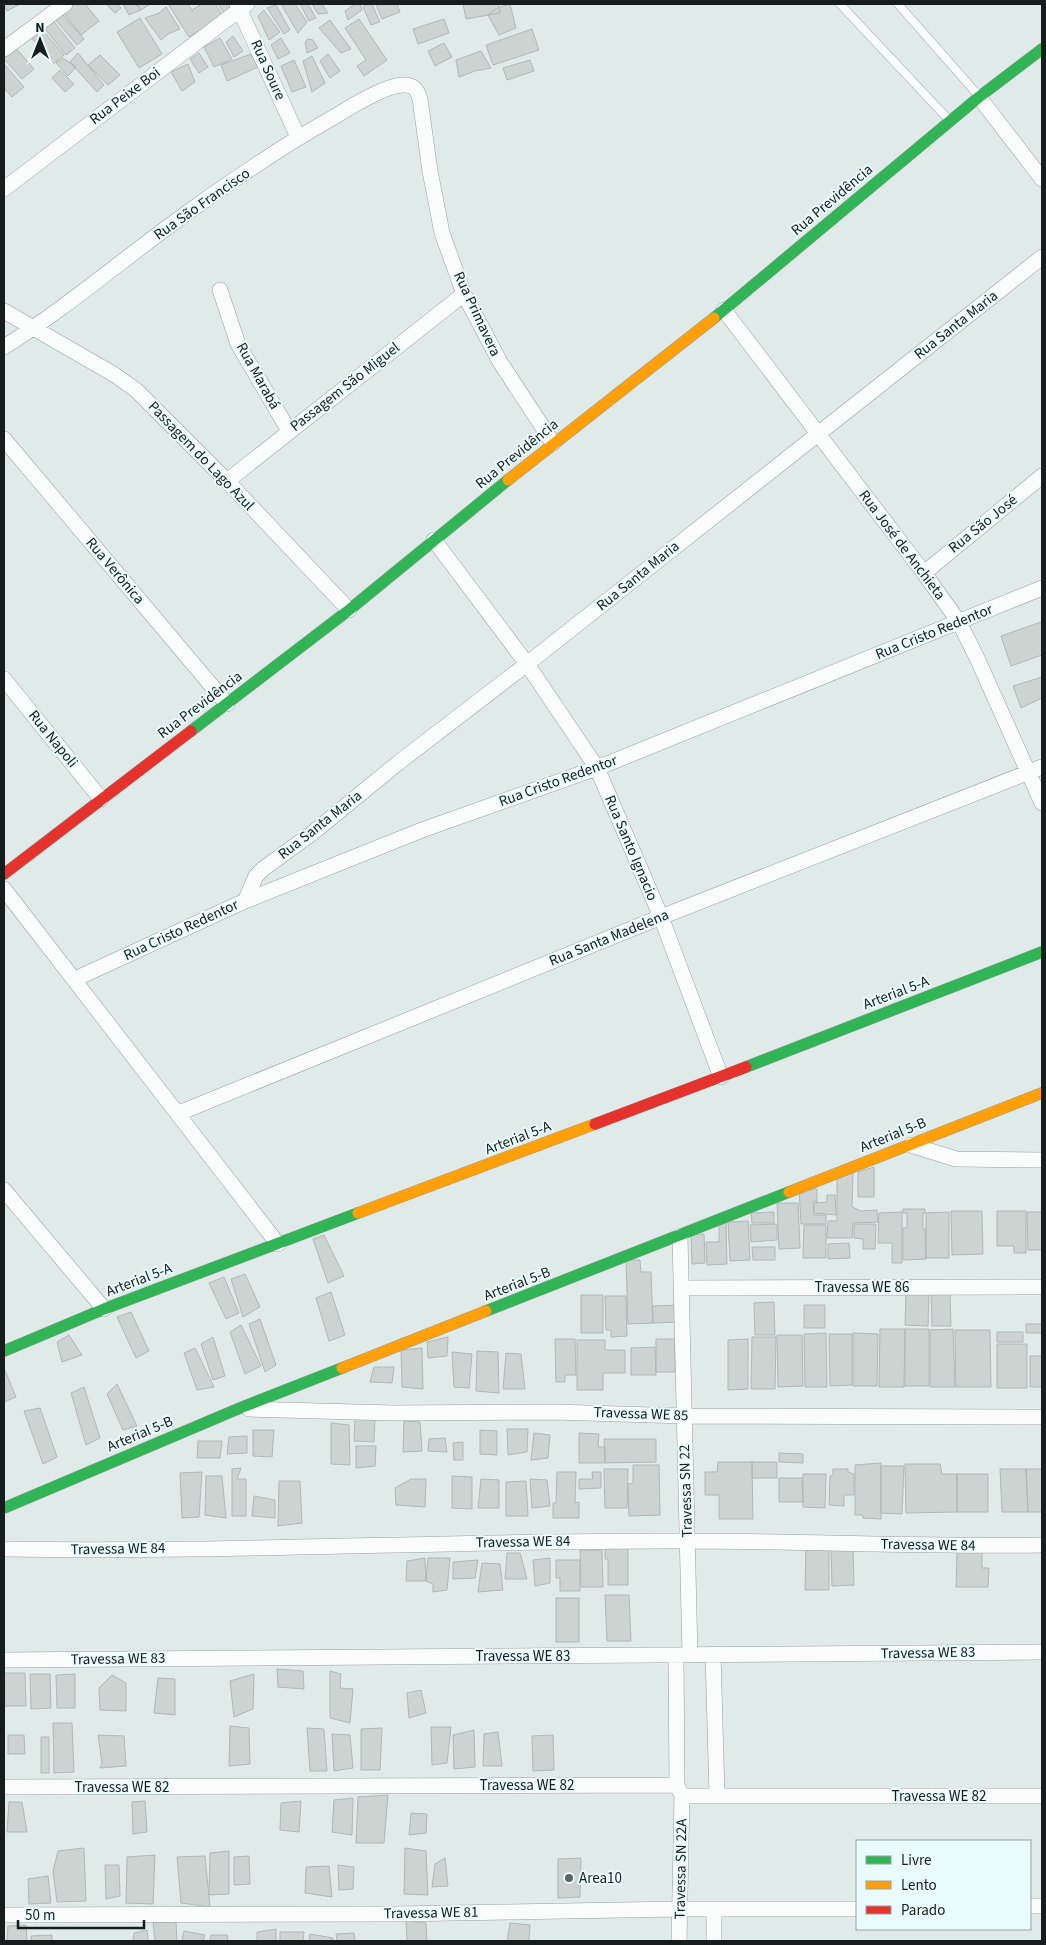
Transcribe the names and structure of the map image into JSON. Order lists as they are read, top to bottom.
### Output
{
  "streets": {
    "street": [
      "Rua Soure",
      "Rua Peixe Boi",
      "Rua Previdência",
      "Rua São Francisco",
      "Rua Primavera",
      "Rua Santa Maria",
      "Rua Marabá",
      "Passagem São Miguel",
      "Passagem do Lago Azul",
      "Rua São José",
      "Rua José de Anchieta",
      "Rua Verônica",
      "Rua Cristo Redentor",
      "Rua Napoli",
      "Rua Santo Ignacio",
      "Rua Santa Madelena",
      "Arterial 5-A",
      "Arterial 5-B",
      "Travessa WE 86",
      "Travessa WE 85",
      "Travessa SN 22",
      "Travessa WE 84",
      "Travessa WE 83",
      "Travessa WE 82",
      "Travessa SN 22A",
      "Travessa WE 81"
    ]
  },
  "crossings": [
    ["Rua Soure", "Rua Peixe Boi"],
    ["Rua Soure", "Rua São Francisco"],
    ["Rua Previdência", "Rua Primavera"],
    ["Rua Previdência", "Passagem do Lago Azul"],
    ["Rua Previdência", "Rua José de Anchieta"],
    ["Rua Previdência", "Rua Verônica"],
    ["Rua Previdência", "Rua Napoli"],
    ["Rua Previdência", "Rua Santo Ignacio"],
    ["Rua São Francisco", "Rua Primavera"],
    ["Rua São Francisco", "Passagem do Lago Azul"],
    ["Rua Primavera", "Passagem São Miguel"],
    ["Rua Santa Maria", "Rua José de Anchieta"],
    ["Rua Santa Maria", "Rua Cristo Redentor"],
    ["Rua Santa Maria", "Rua Santo Ignacio"],
    ["Rua Marabá", "Passagem São Miguel"],
    ["Passagem São Miguel", "Passagem do Lago Azul"],
    ["Rua São José", "Rua José de Anchieta"],
    ["Rua José de Anchieta", "Rua Cristo Redentor"],
    ["Rua José de Anchieta", "Rua Santa Madelena"],
    ["Rua Cristo Redentor", "Rua Santo Ignacio"],
    ["Rua Santo Ignacio", "Rua Santa Madelena"],
    ["Rua Santo Ignacio", "Arterial 5-A"],
    ["Arterial 5-B", "Travessa WE 85"],
    ["Arterial 5-B", "Travessa SN 22"],
    ["Travessa WE 86", "Travessa SN 22"],
    ["Travessa WE 85", "Travessa SN 22"],
    ["Travessa SN 22", "Travessa WE 84"],
    ["Travessa SN 22", "Travessa WE 83"],
    ["Travessa SN 22", "Travessa SN 22A"],
    ["Travessa WE 83", "Travessa SN 22A"],
    ["Travessa WE 82", "Travessa SN 22A"],
    ["Travessa SN 22A", "Travessa WE 81"]
  ],
  "places": ["Area10"],
  "legend": ["Livre", "Lento", "Parado"],
  "scale_bar": "50 m",
  "north": "top"
}
